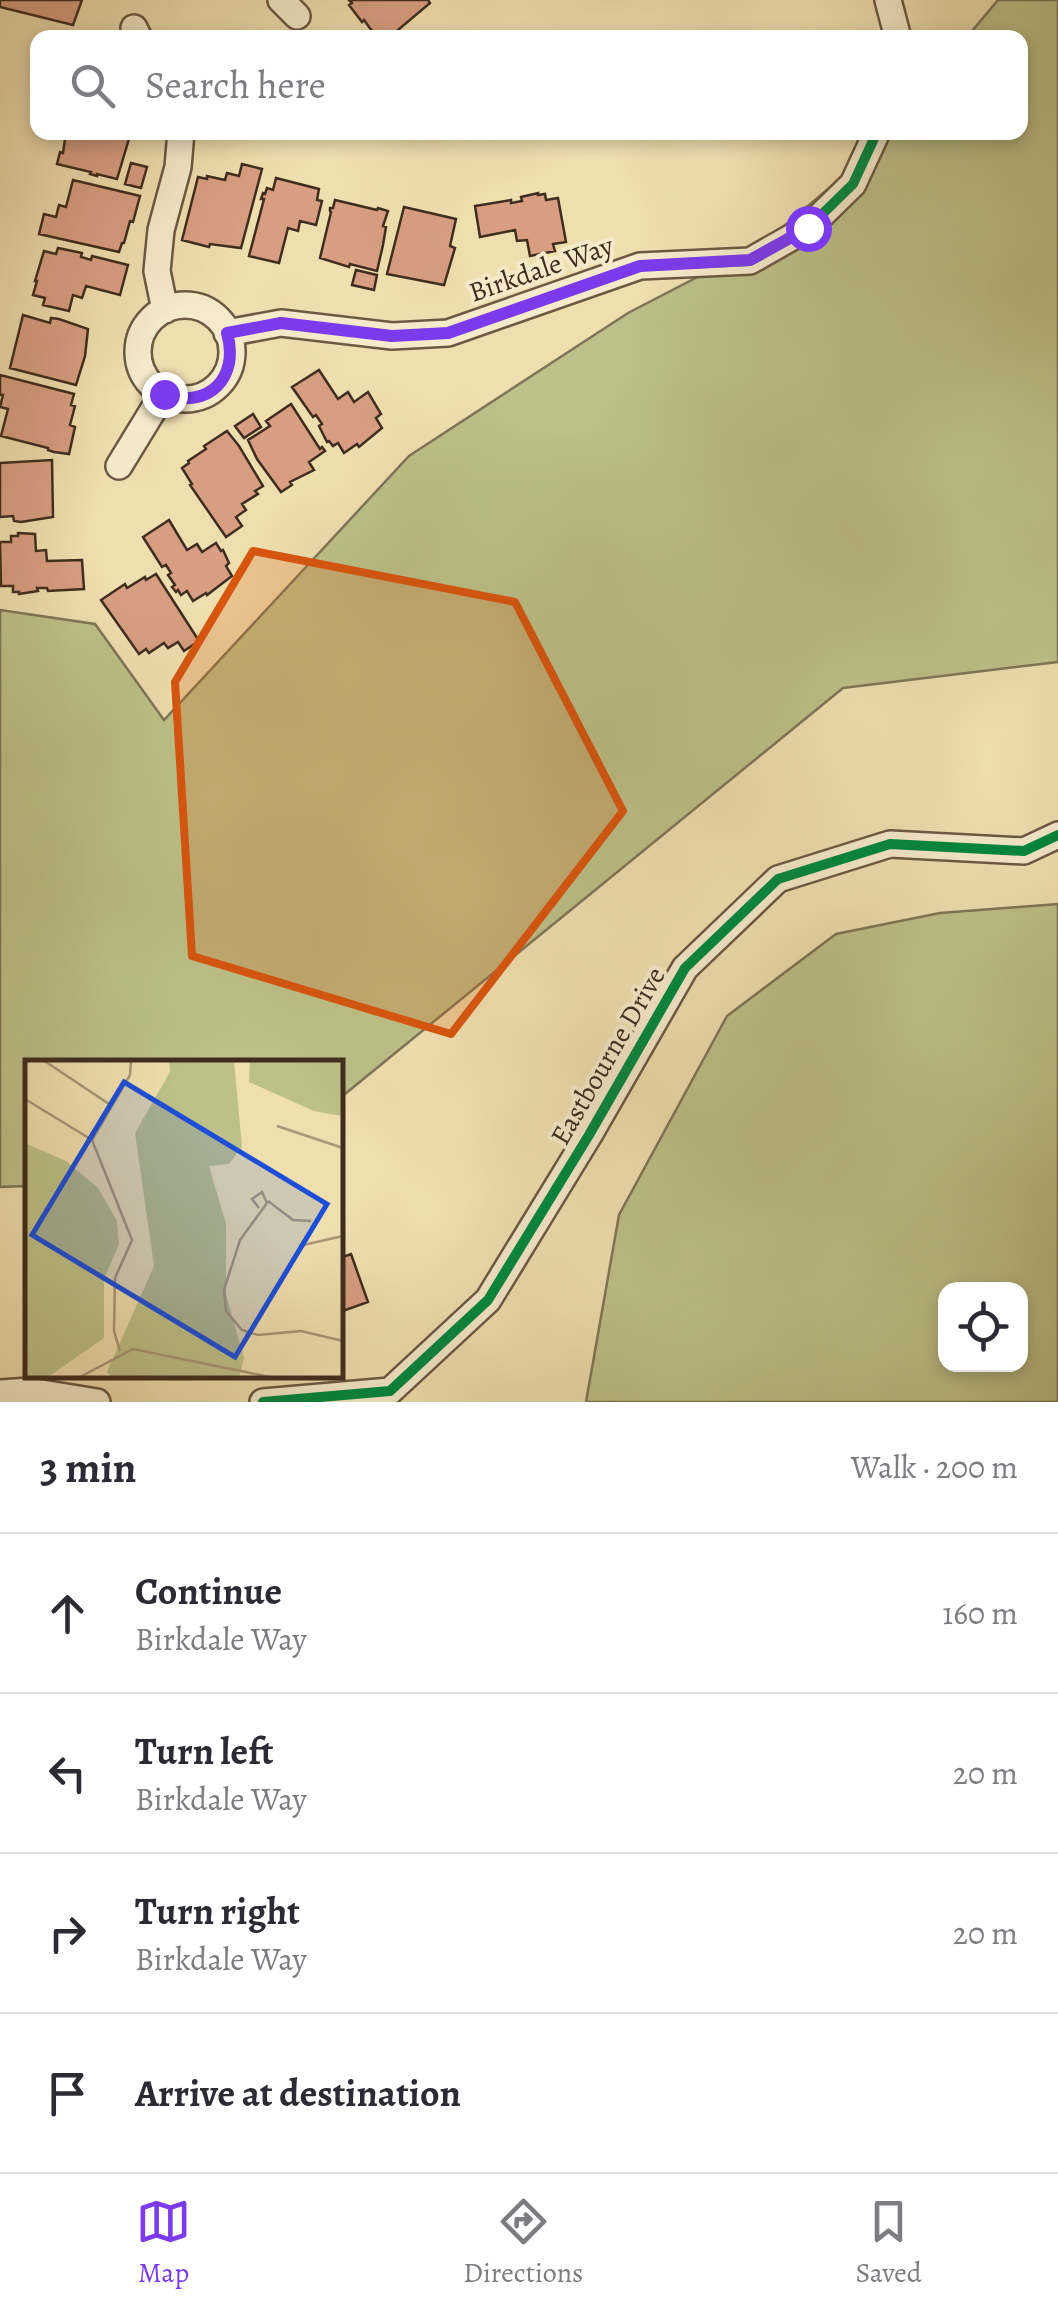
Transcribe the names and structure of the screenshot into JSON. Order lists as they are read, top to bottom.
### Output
{
  "streets": {
    "street": ["Birkdale Way", "Eastbourne Drive"]
  },
  "page": {
    "search": "Search here",
    "heading": ["3 min", "Walk · 200 m"],
    "list": [
      ["Continue", "Birkdale Way", "160 m"],
      ["Turn left", "Birkdale Way", "20 m"],
      ["Turn right", "Birkdale Way", "20 m"],
      "Arrive at destination"
    ],
    "nav": ["Map", "Directions", "Saved"]
  }
}
